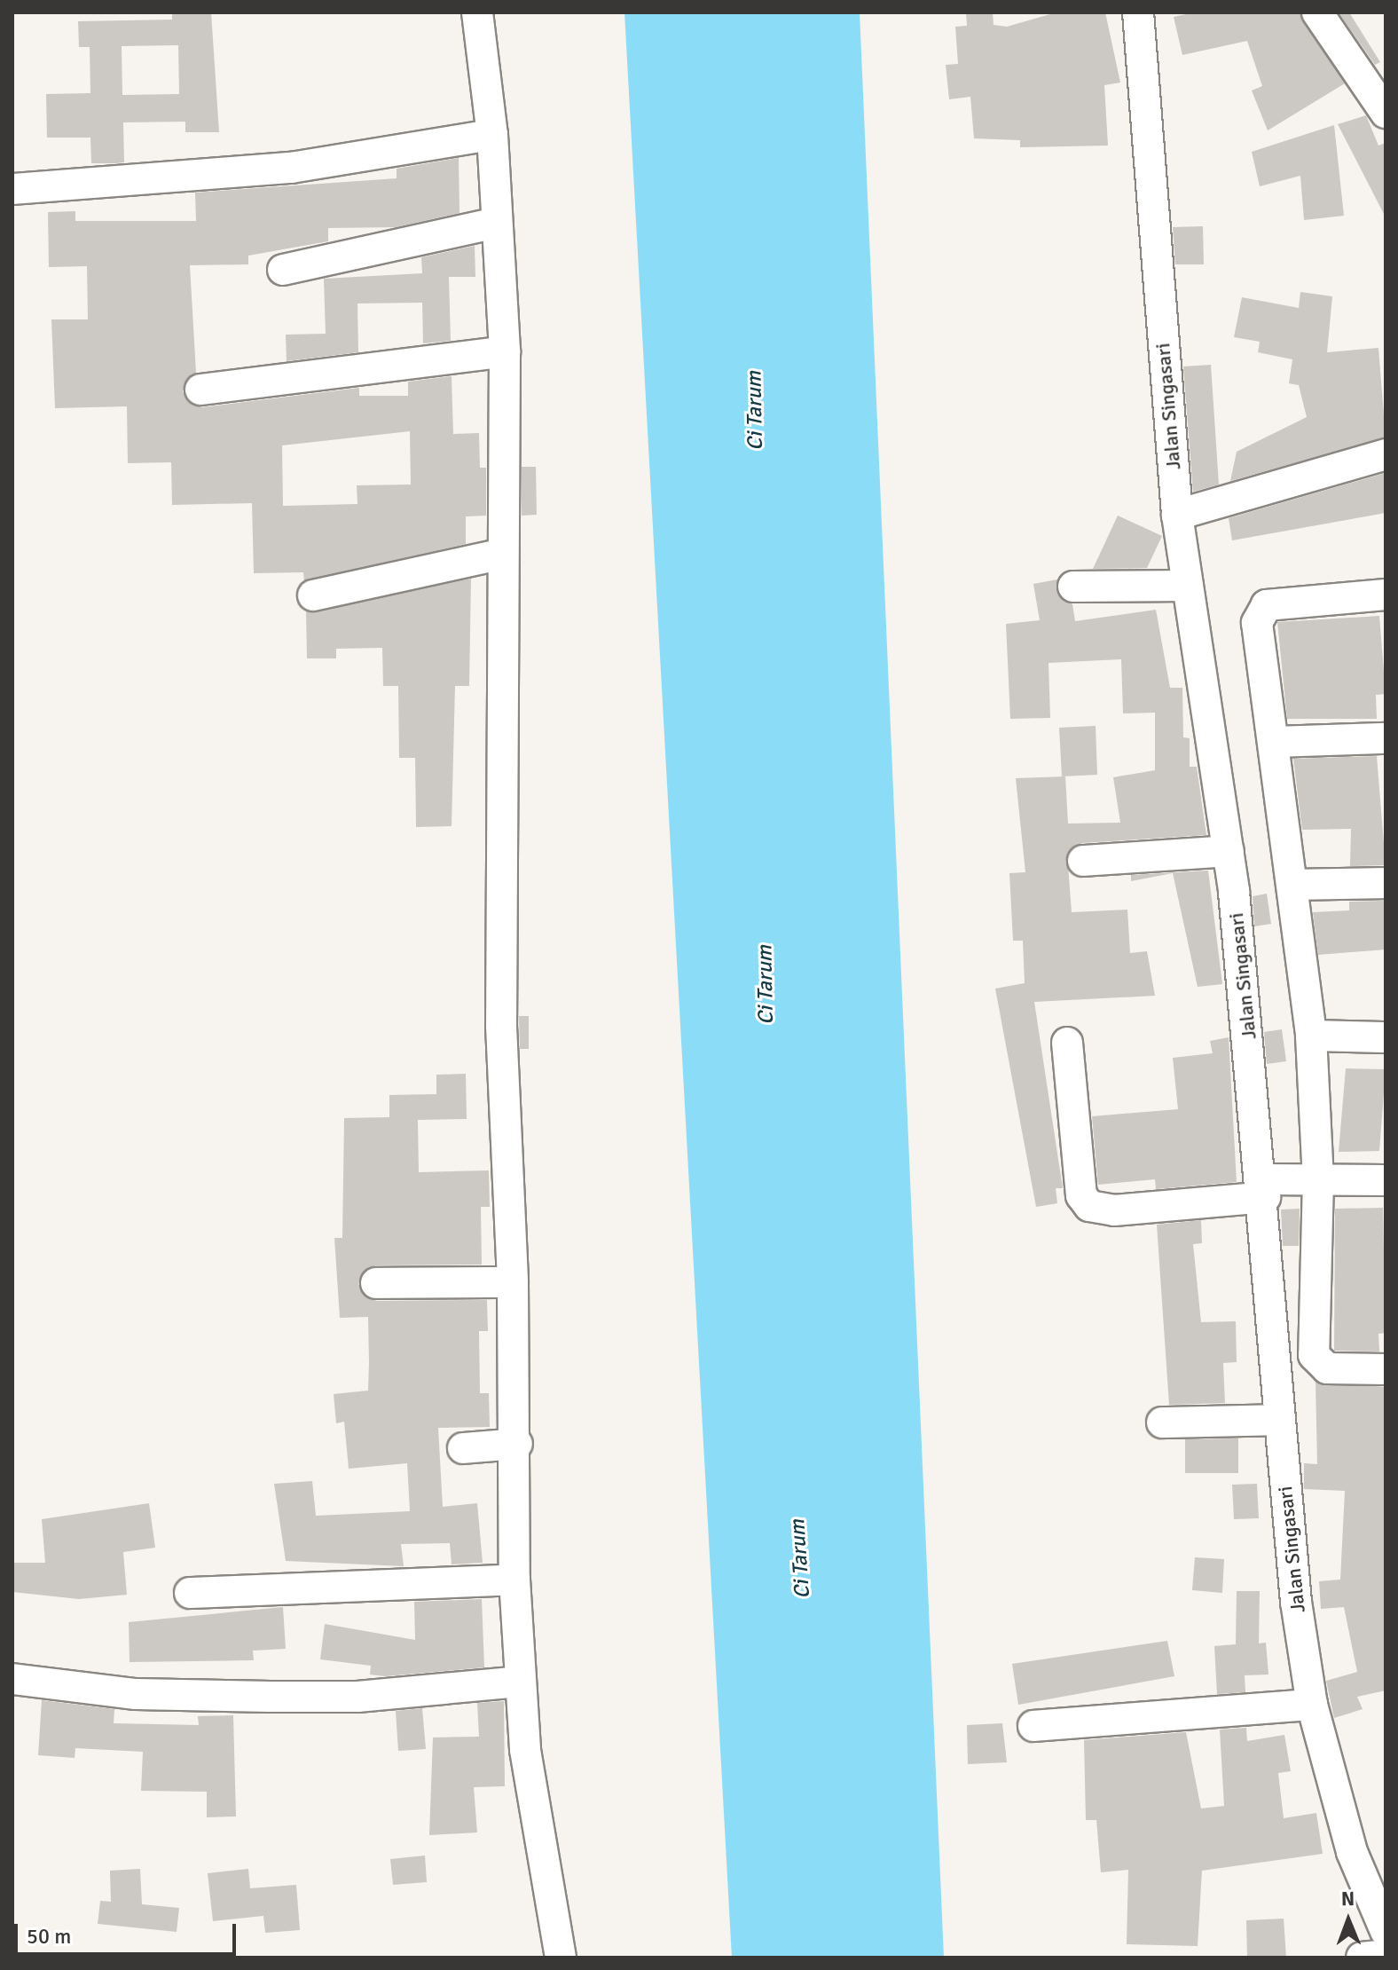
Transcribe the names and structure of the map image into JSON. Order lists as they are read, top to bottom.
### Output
{
  "streets": {
    "street": ["Jalan Singasari"]
  },
  "water": ["Ci Tarum"],
  "scale_bar": "50 m",
  "north": "top"
}
